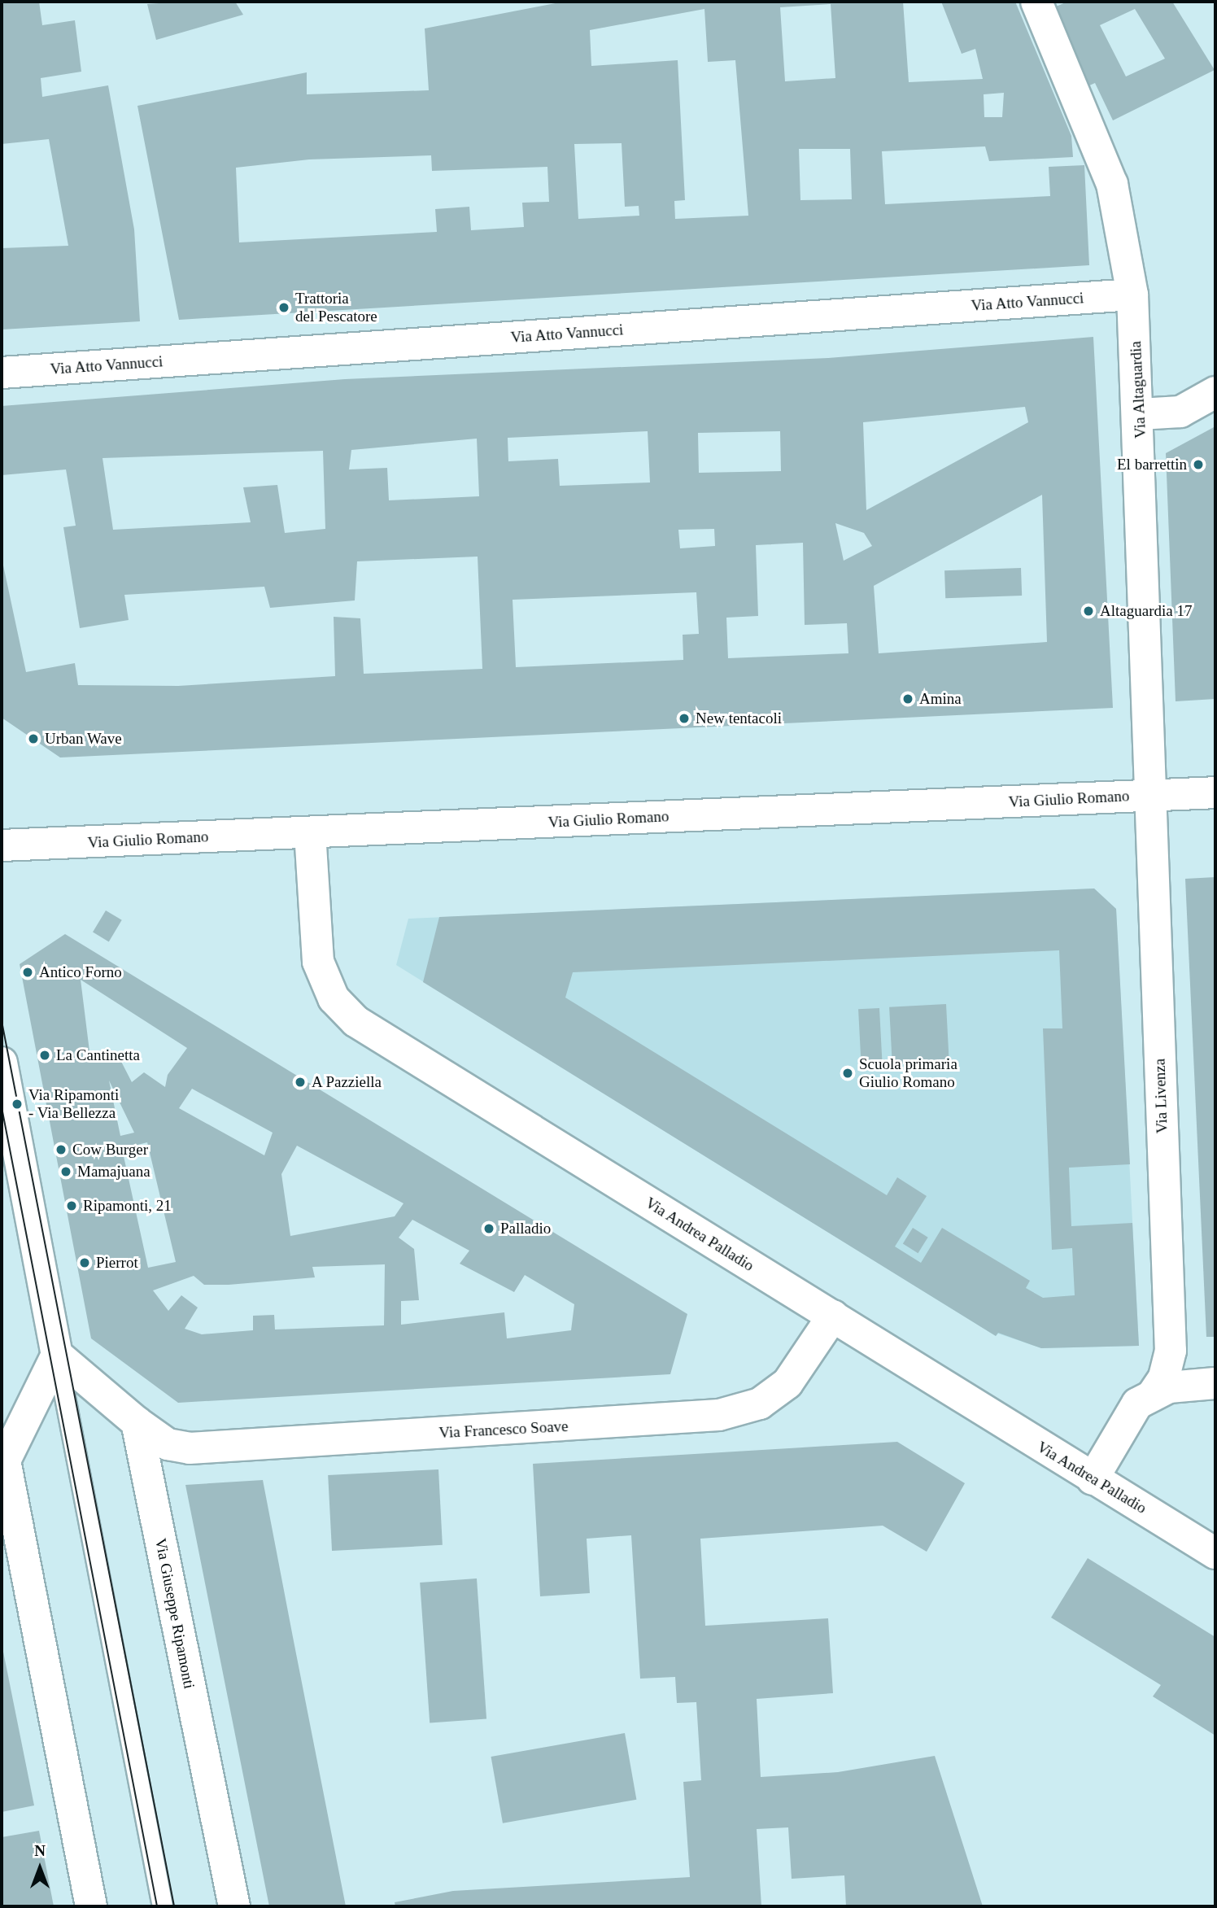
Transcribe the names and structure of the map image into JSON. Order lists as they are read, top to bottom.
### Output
{
  "streets": {
    "street": [
      "Via Atto Vannucci",
      "Via Altaguardia",
      "Via Giulio Romano",
      "Via Livenza",
      "Via Andrea Palladio",
      "Via Francesco Soave",
      "Via Giuseppe Ripamonti"
    ]
  },
  "crossings": [
    ["Via Atto Vannucci", "Via Altaguardia"],
    ["Via Altaguardia", "Via Giulio Romano"],
    ["Via Altaguardia", "Via Livenza"],
    ["Via Giulio Romano", "Via Livenza"],
    ["Via Giulio Romano", "Via Andrea Palladio"],
    ["Via Livenza", "Via Andrea Palladio"],
    ["Via Andrea Palladio", "Via Francesco Soave"],
    ["Via Francesco Soave", "Via Giuseppe Ripamonti"]
  ],
  "places": [
    "Trattoria del Pescatore",
    "El barrettin",
    "Altaguardia 17",
    "Amina",
    "New tentacoli",
    "Urban Wave",
    "Antico Forno",
    "La Cantinetta",
    "Scuola primaria Giulio Romano",
    "A Pazziella",
    "Via Ripamonti - Via Bellezza",
    "Cow Burger",
    "Mamajuana",
    "Ripamonti, 21",
    "Palladio",
    "Pierrot"
  ],
  "north": "top"
}
